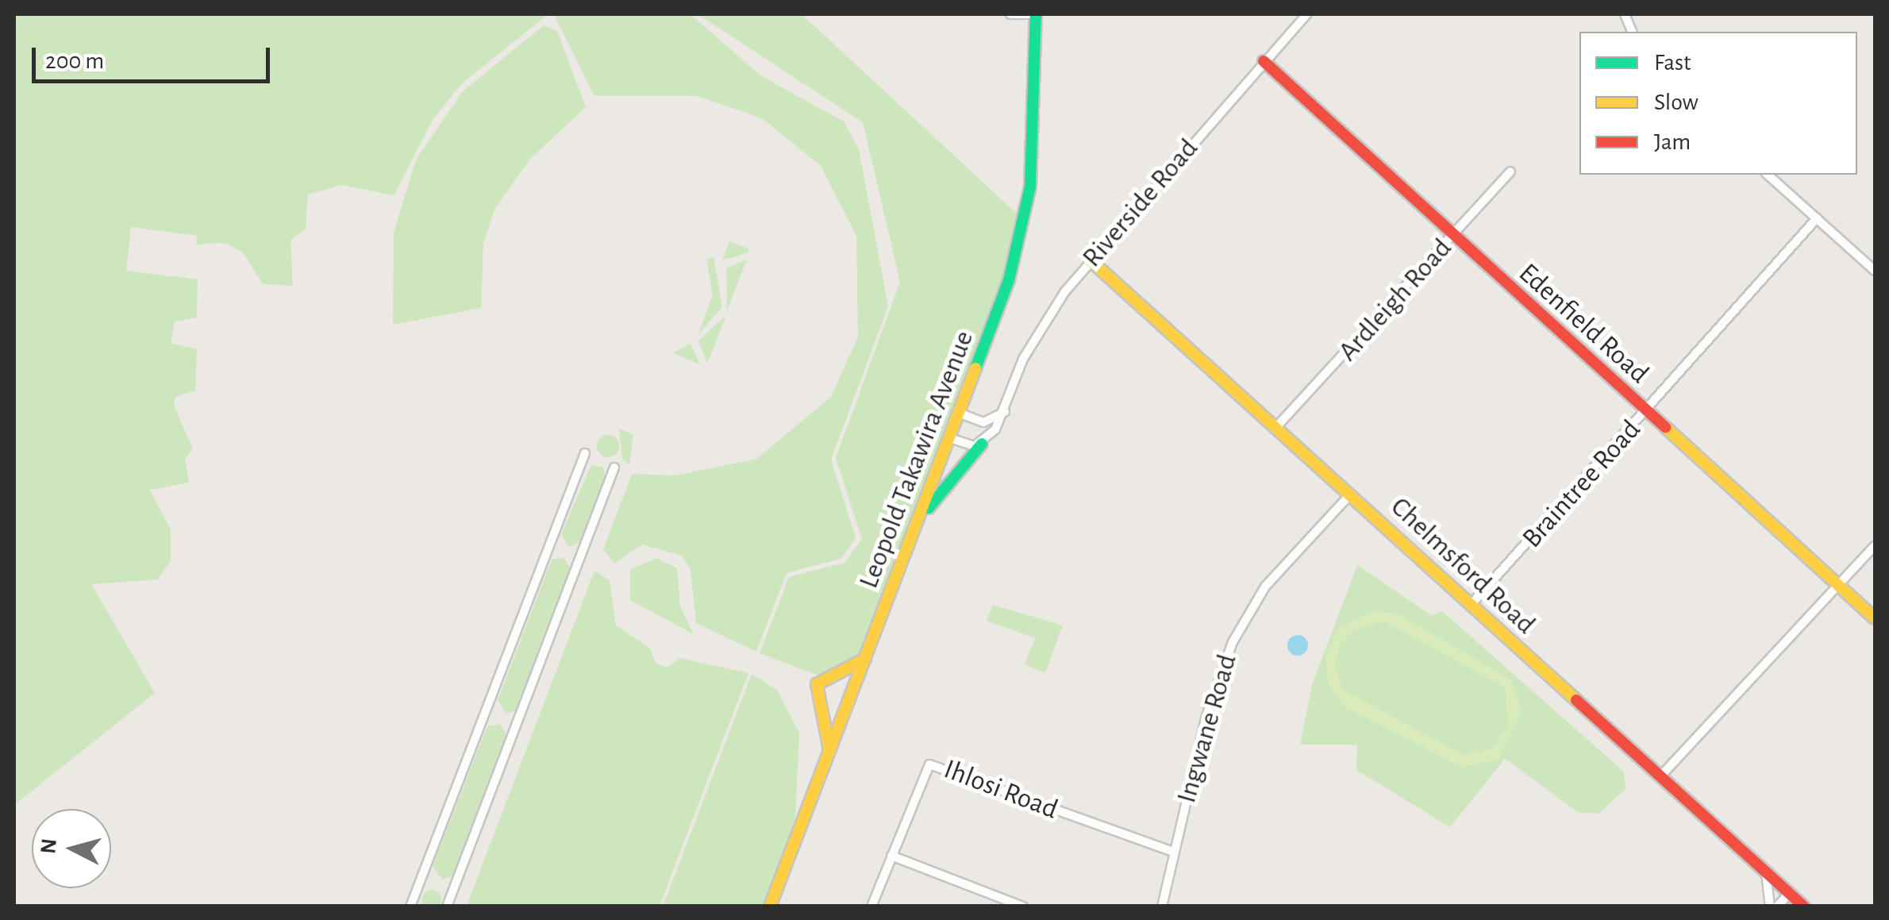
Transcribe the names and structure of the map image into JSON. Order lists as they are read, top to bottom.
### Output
{
  "streets": {
    "main road": ["Edenfield Road", "Leopold Takawira Avenue", "Chelmsford Road"],
    "street": [
      "Riverside Road",
      "Ardleigh Road",
      "Braintree Road",
      "Ingwane Road",
      "Ihlosi Road"
    ]
  },
  "crossings": [
    ["Riverside Road", "Edenfield Road"],
    ["Riverside Road", "Chelmsford Road"],
    ["Ardleigh Road", "Edenfield Road"],
    ["Ardleigh Road", "Chelmsford Road"],
    ["Edenfield Road", "Braintree Road"],
    ["Braintree Road", "Chelmsford Road"],
    ["Chelmsford Road", "Ingwane Road"],
    ["Ingwane Road", "Ihlosi Road"]
  ],
  "legend": ["Fast", "Slow", "Jam"],
  "scale_bar": "200 m",
  "north": "left"
}
